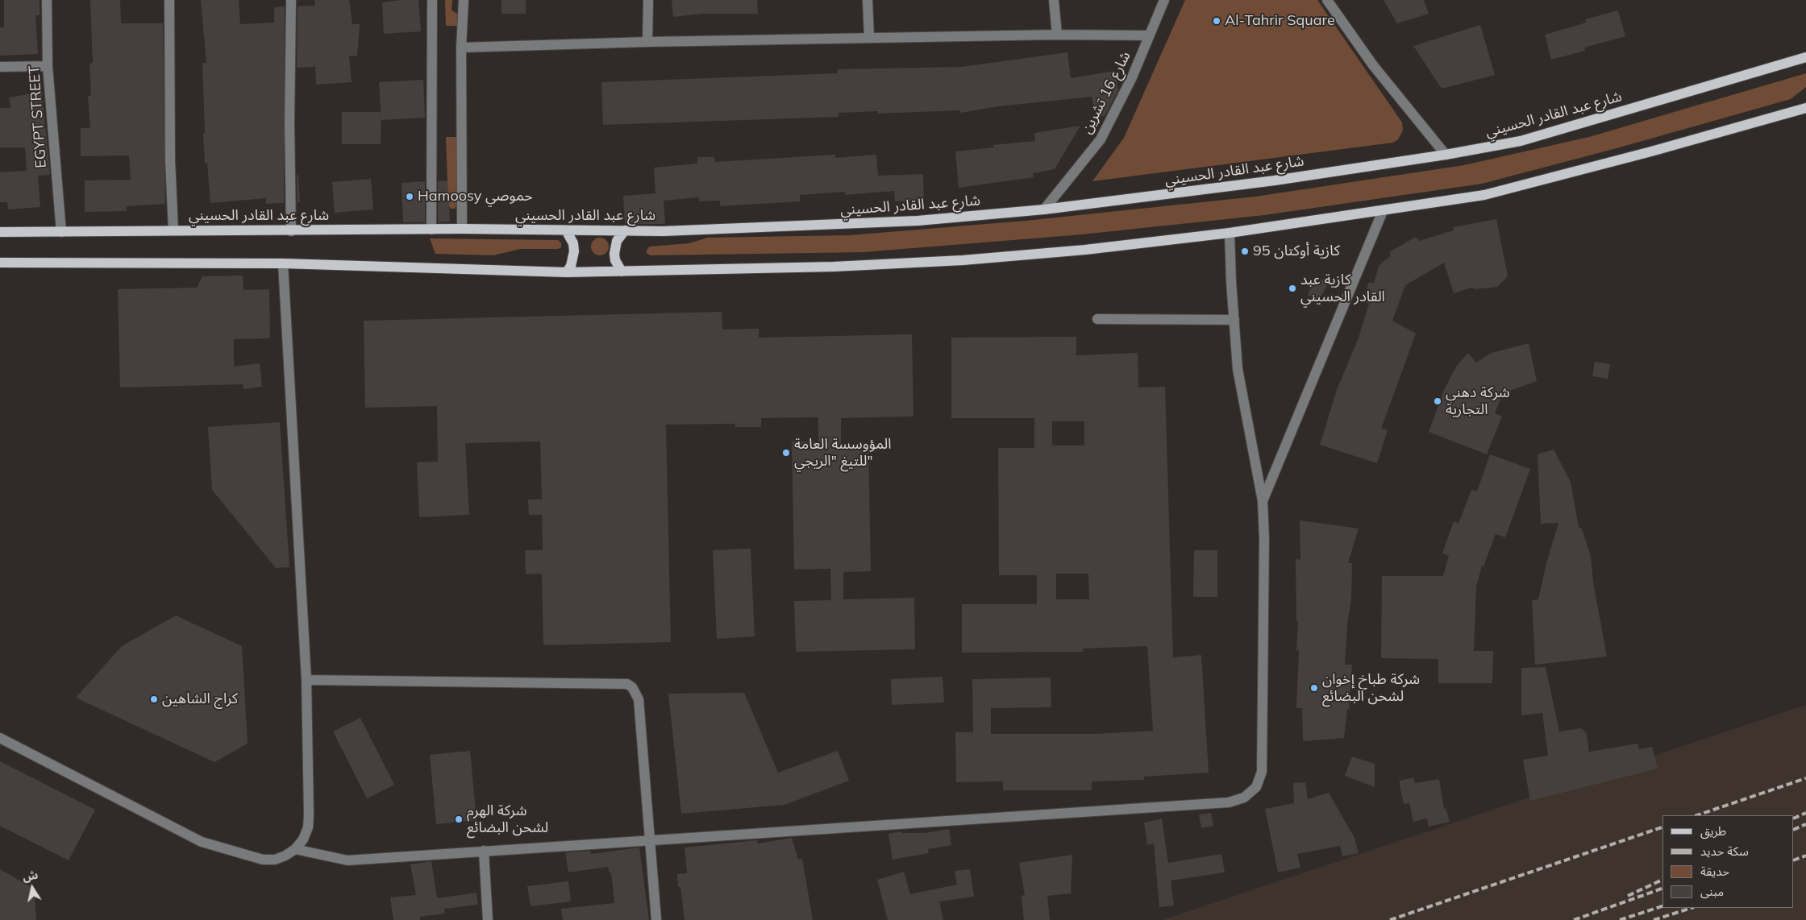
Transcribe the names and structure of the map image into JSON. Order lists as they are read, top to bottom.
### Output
{
  "streets": {
    "main road": ["شارع عبد القادر الحسيني"],
    "street": ["شارع 16 تشرين", "EGYPT STREET"]
  },
  "crossings": [
    ["شارع 16 تشرين", "شارع عبد القادر الحسيني"],
    ["شارع عبد القادر الحسيني", "EGYPT STREET"]
  ],
  "places": [
    "Al-Tahrir Square",
    "Hamoosy حموصي",
    "كازية أوكتان 95",
    "كازية عبد القادر الحسيني",
    "شركة دهني التجارية",
    "المؤوسسة العامة للتيغ \"الريجي\"",
    "شركة طباخ إخوان لشحن البضائع",
    "كراج الشاهين",
    "شركة الهرم لشحن البضائع"
  ],
  "legend": [
    "طريق",
    "سكة حديد",
    "حديقة",
    "مبنى"
  ],
  "north": "top"
}
